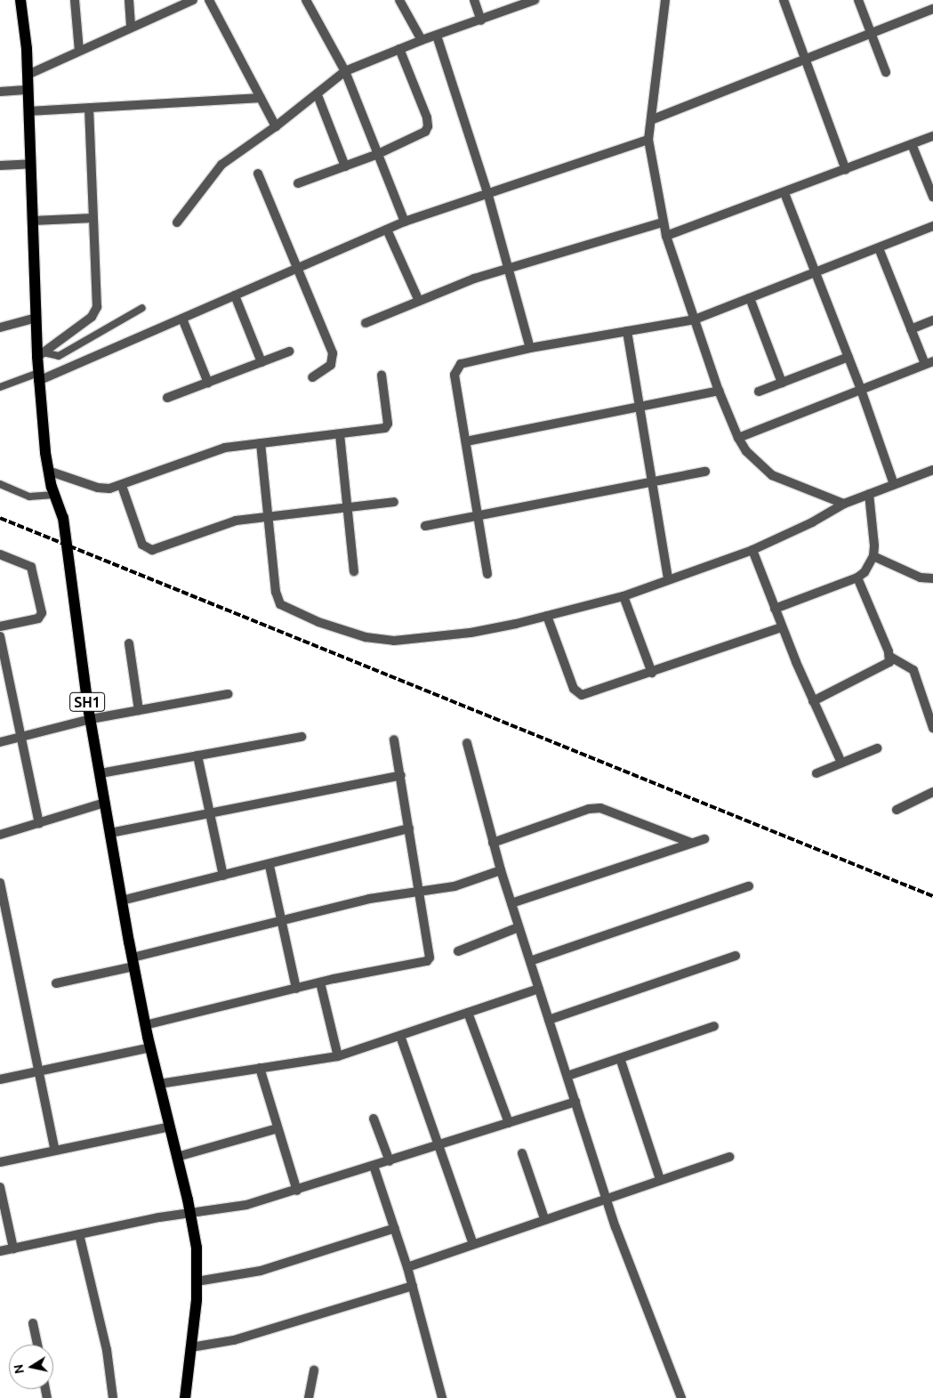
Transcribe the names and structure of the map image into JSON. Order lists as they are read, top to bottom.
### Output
{
  "streets": {
    "main road": ["SH1"]
  },
  "north": "left"
}
